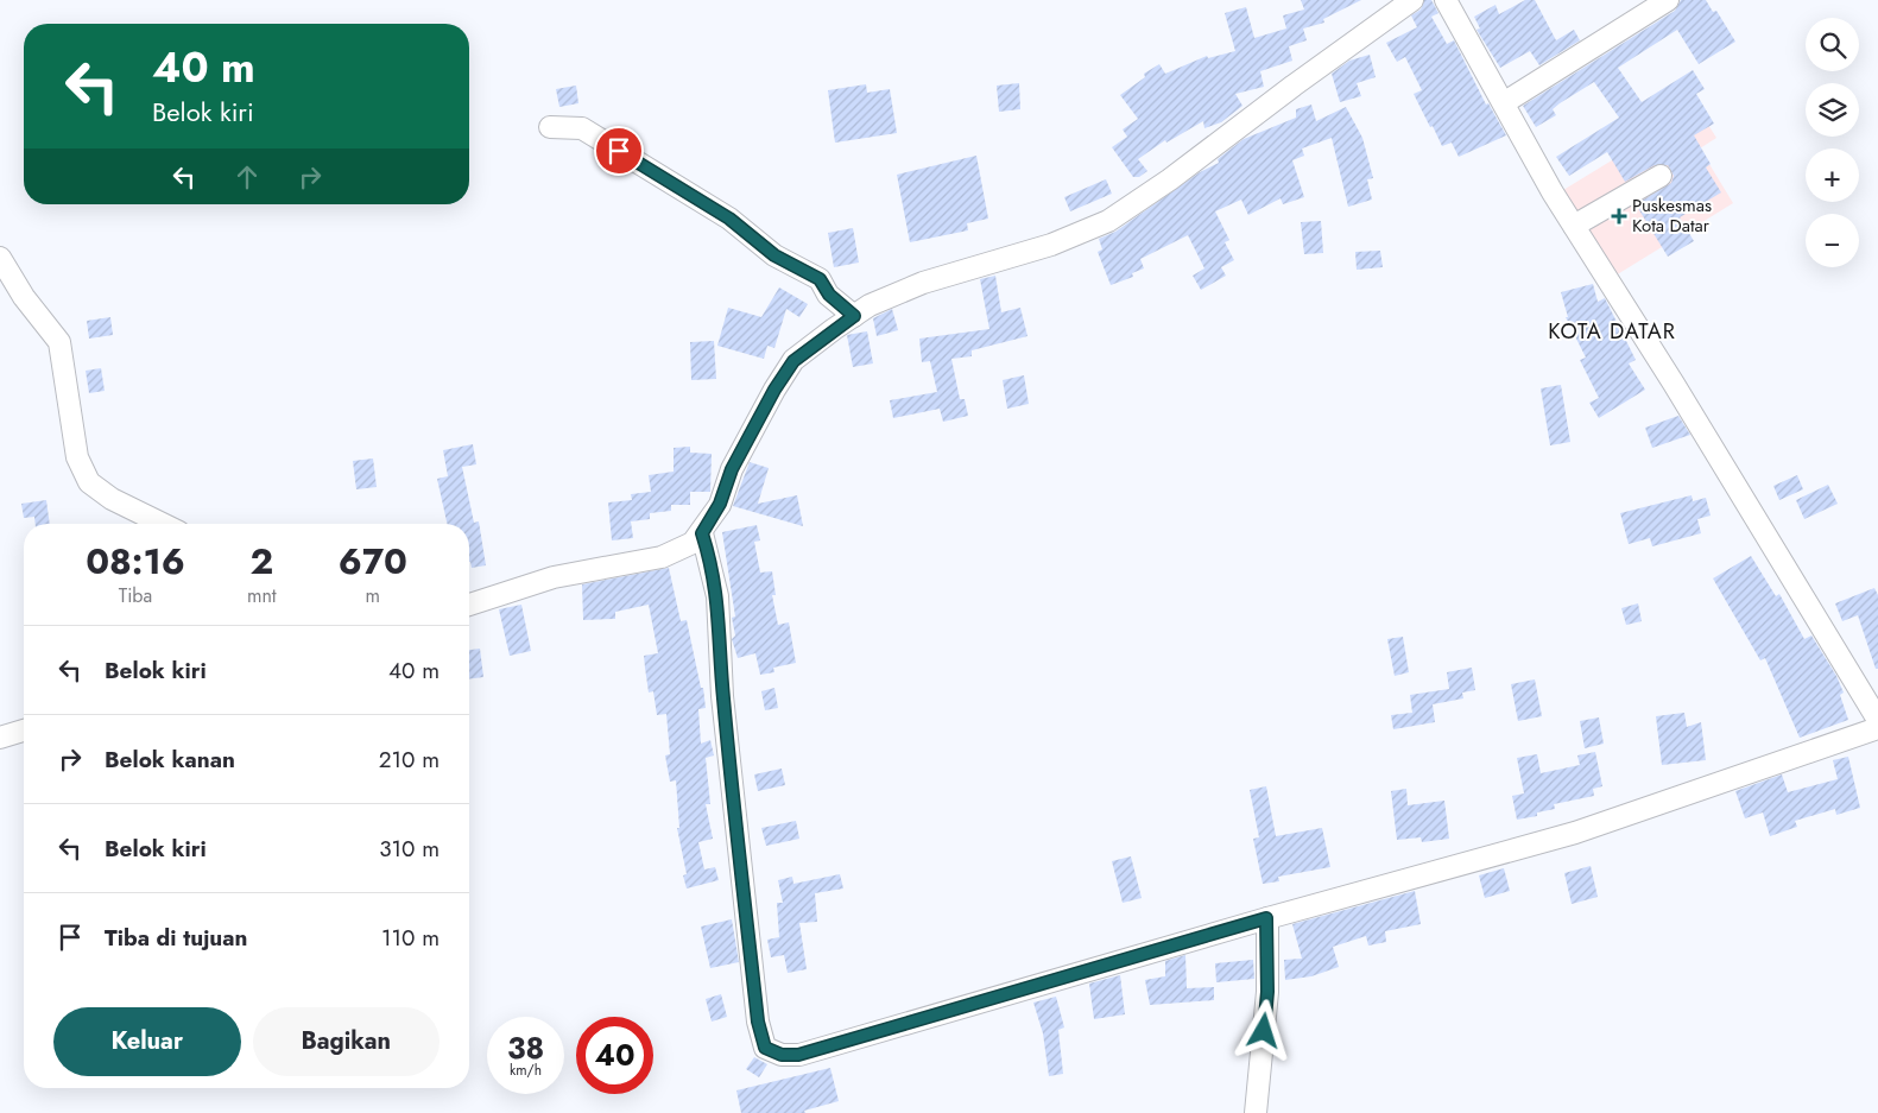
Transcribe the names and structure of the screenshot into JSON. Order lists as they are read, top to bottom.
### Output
{
  "districts": ["KOTA DATAR"],
  "places": {
    "health": ["Puskesmas Kota Datar"]
  },
  "page": {
    "map_buttons": ["+", "−"],
    "turn": ["40 m", "Belok kiri"],
    "eta": [
      "08:16",
      "Tiba",
      "2",
      "mnt",
      "670",
      "m"
    ],
    "list": [
      {
        "name": "Belok kiri",
        "value": "40 m"
      },
      {
        "name": "Belok kanan",
        "value": "210 m"
      },
      {
        "name": "Belok kiri",
        "value": "310 m"
      },
      {
        "name": "Tiba di tujuan",
        "value": "110 m"
      }
    ],
    "buttons": ["Keluar", "Bagikan"],
    "speed": "38 km/h",
    "limit": "40"
  }
}
